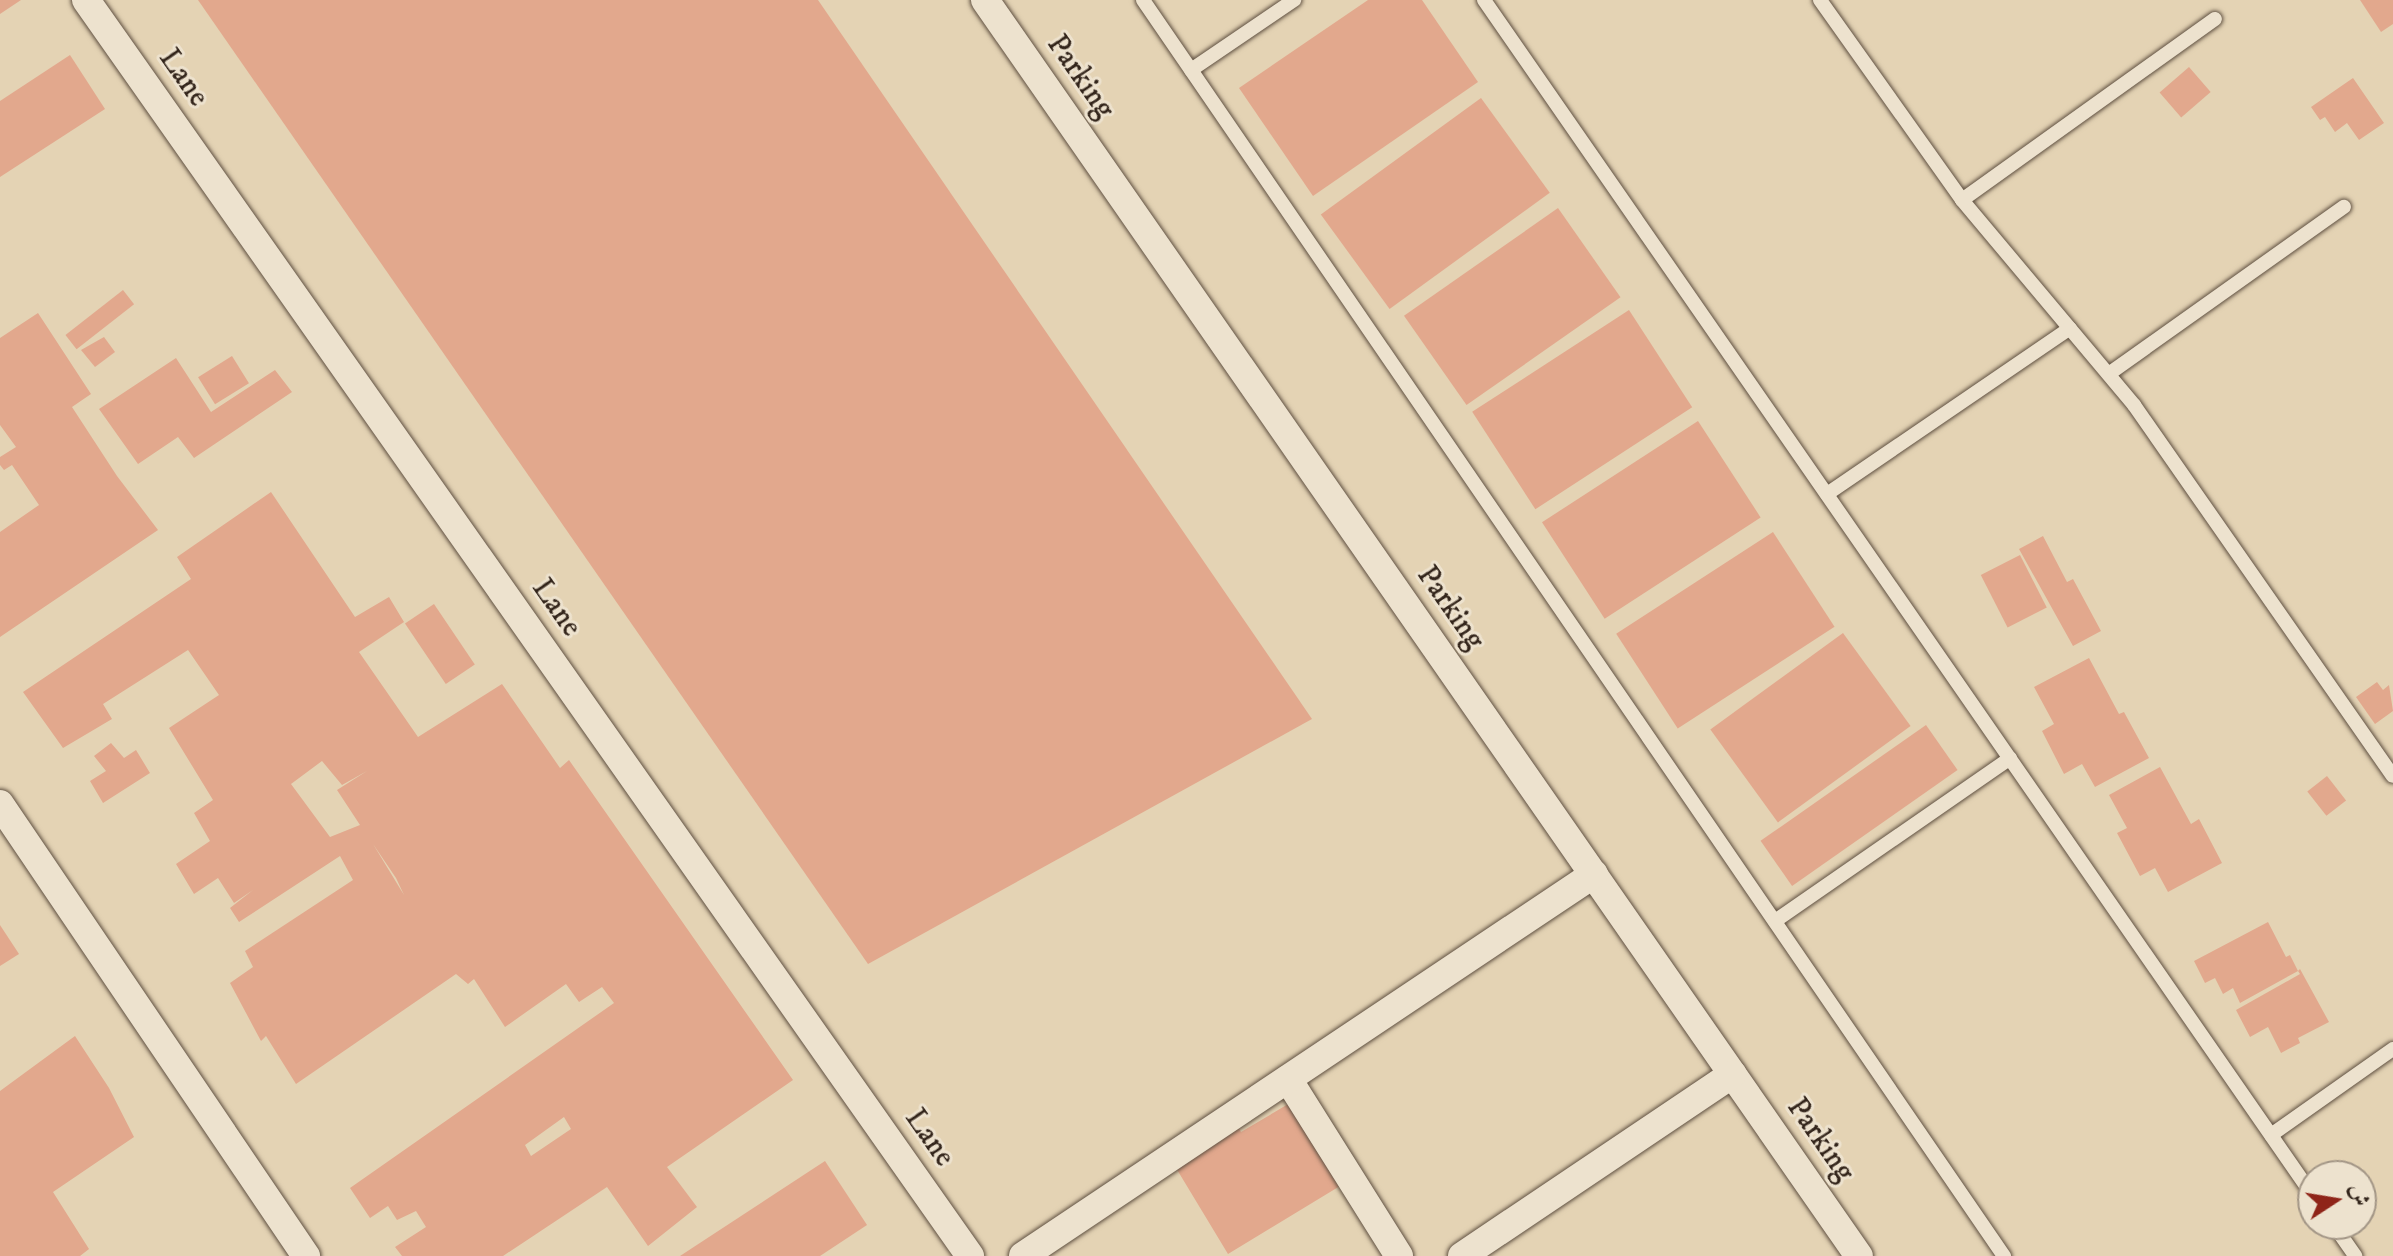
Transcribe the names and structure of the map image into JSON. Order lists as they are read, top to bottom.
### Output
{
  "streets": {
    "street": ["Parking", "Lane"]
  },
  "north": "right"
}
